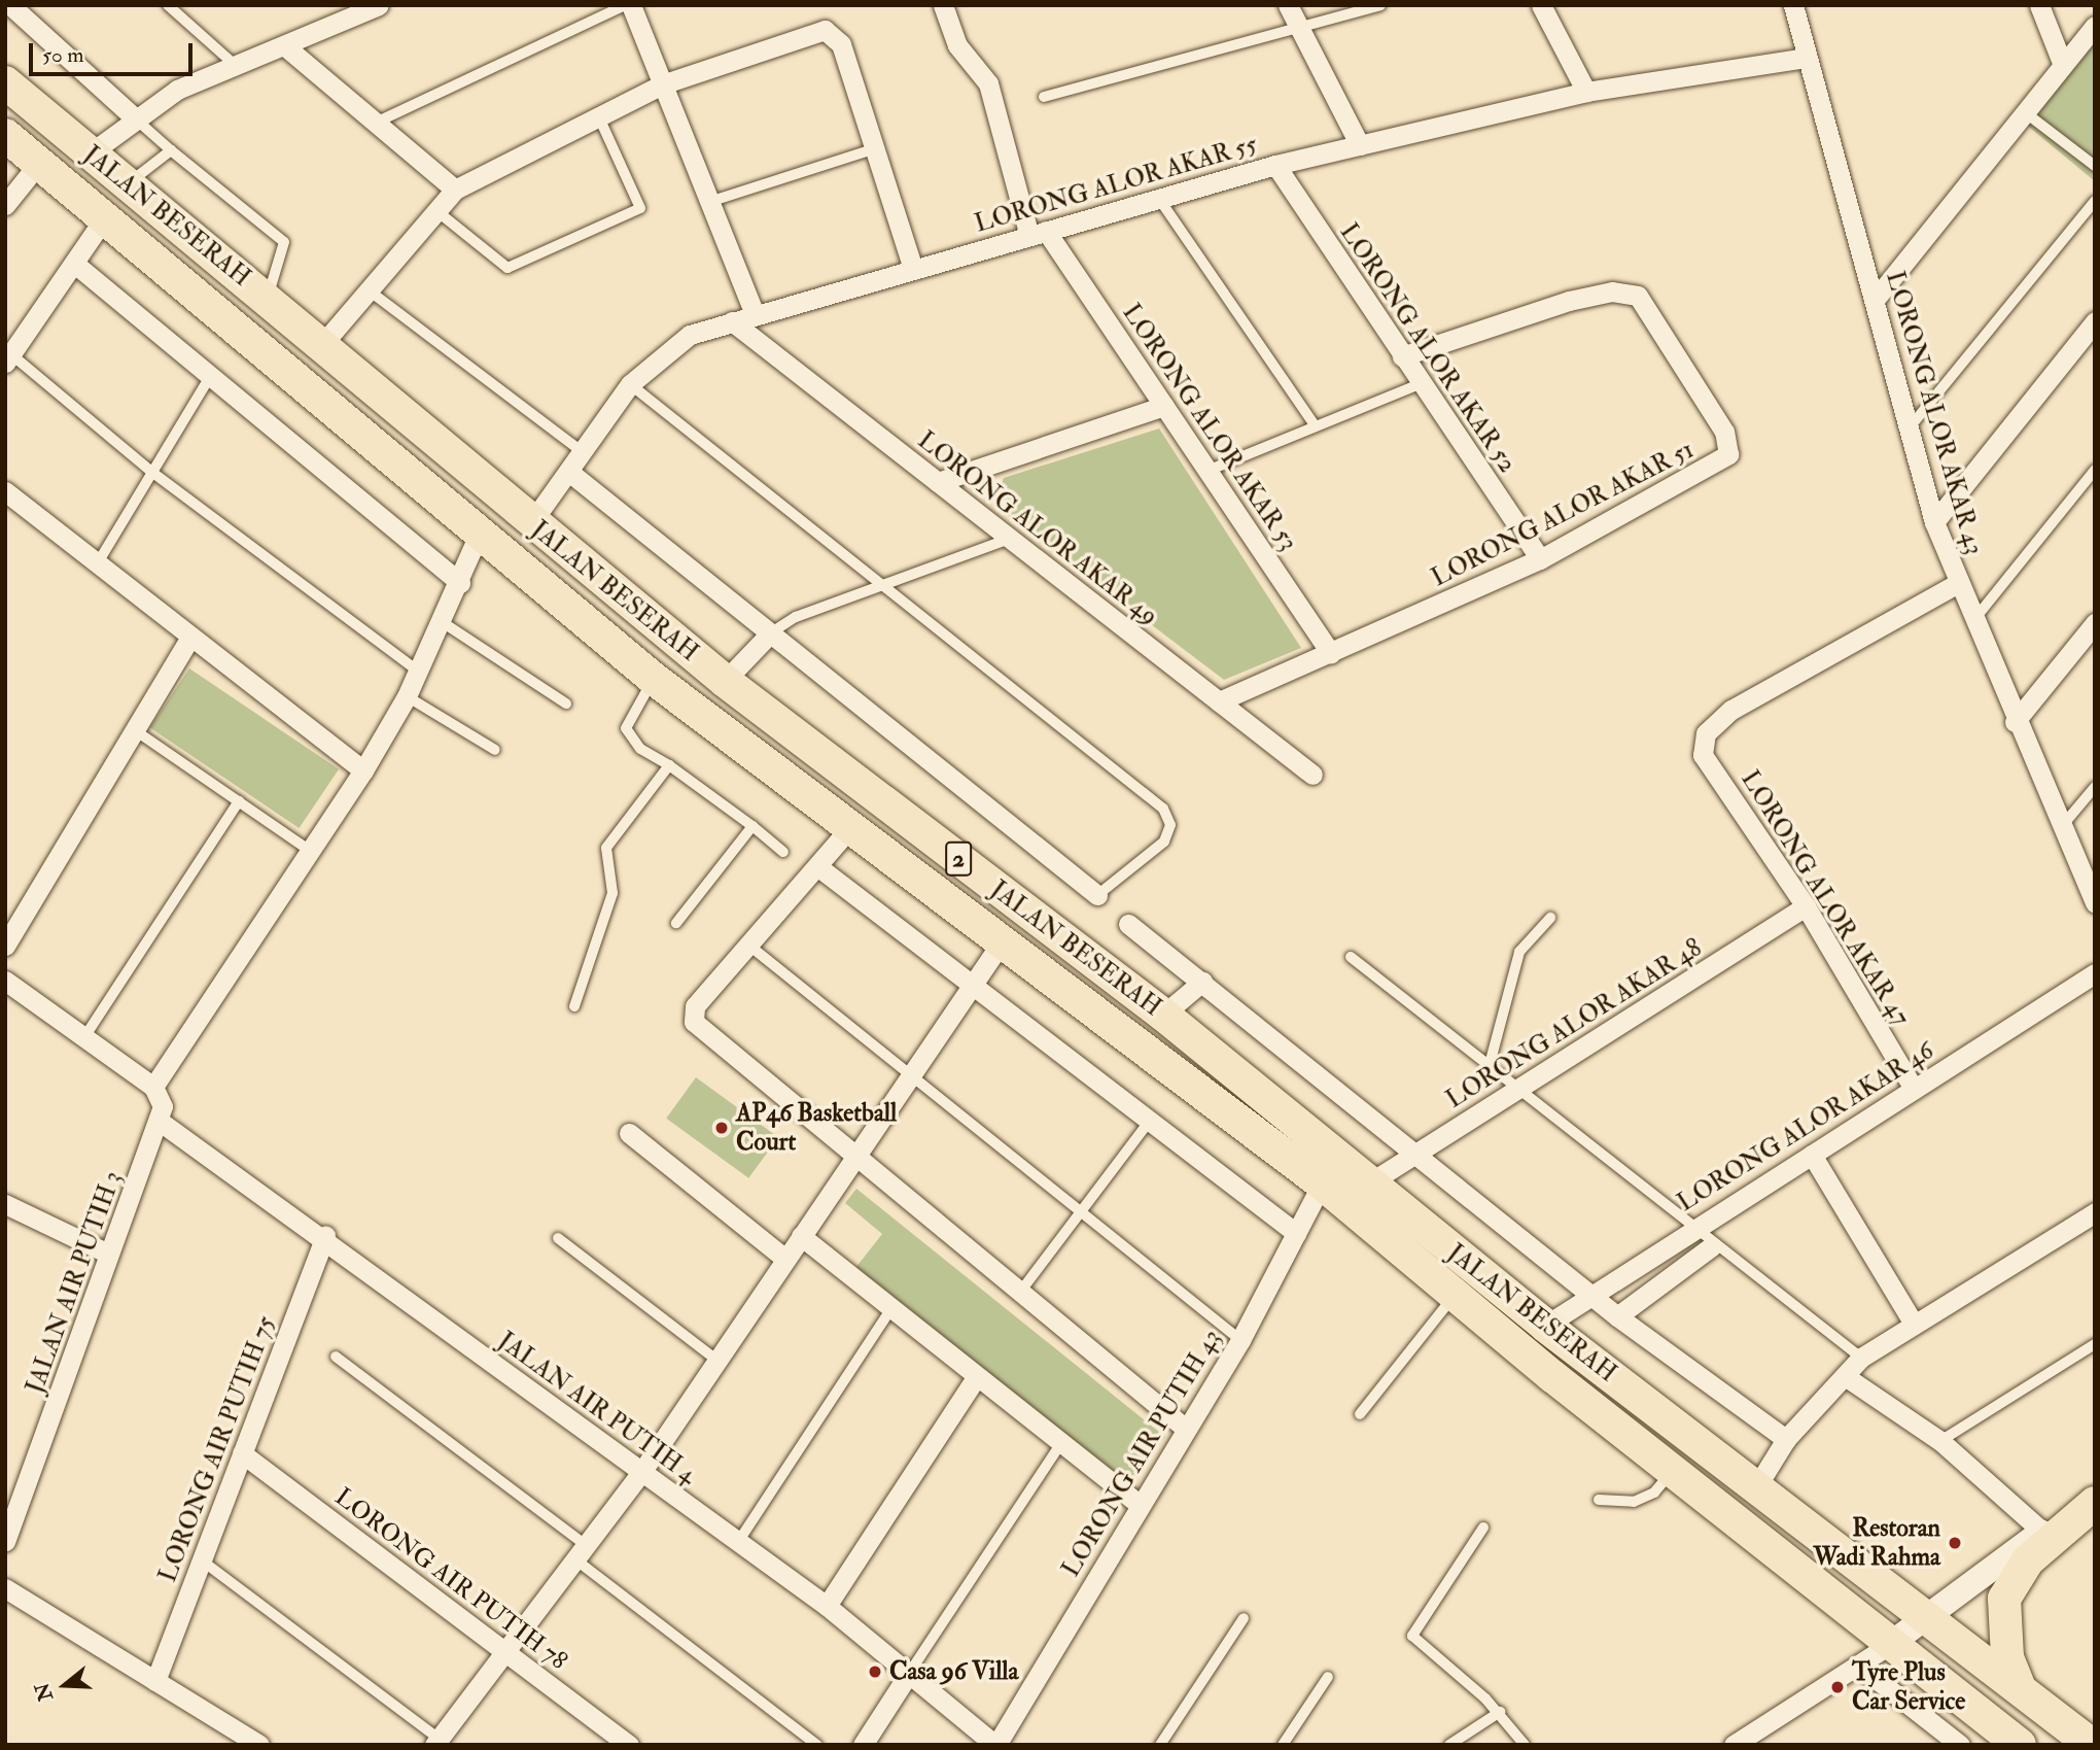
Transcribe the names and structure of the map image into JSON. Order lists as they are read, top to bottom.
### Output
{
  "streets": {
    "highway": ["JALAN BESERAH", "2"],
    "street": [
      "LORONG ALOR AKAR 55",
      "LORONG ALOR AKAR 52",
      "LORONG ALOR AKAR 43",
      "LORONG ALOR AKAR 53",
      "LORONG ALOR AKAR 51",
      "LORONG ALOR AKAR 49",
      "LORONG ALOR AKAR 47",
      "LORONG ALOR AKAR 48",
      "LORONG ALOR AKAR 46",
      "JALAN AIR PUTIH 3",
      "JALAN AIR PUTIH 4",
      "LORONG AIR PUTIH 75",
      "LORONG AIR PUTIH 43",
      "LORONG AIR PUTIH 78"
    ]
  },
  "crossings": [
    ["LORONG ALOR AKAR 55", "JALAN BESERAH"],
    ["LORONG ALOR AKAR 55", "LORONG ALOR AKAR 52"],
    ["LORONG ALOR AKAR 55", "LORONG ALOR AKAR 43"],
    ["LORONG ALOR AKAR 55", "LORONG ALOR AKAR 53"],
    ["LORONG ALOR AKAR 55", "LORONG ALOR AKAR 49"],
    ["JALAN BESERAH", "LORONG ALOR AKAR 48"],
    ["JALAN BESERAH", "LORONG ALOR AKAR 46"],
    ["JALAN BESERAH", "LORONG AIR PUTIH 43"],
    ["LORONG ALOR AKAR 52", "LORONG ALOR AKAR 51"],
    ["LORONG ALOR AKAR 43", "LORONG ALOR AKAR 47"],
    ["LORONG ALOR AKAR 53", "LORONG ALOR AKAR 51"],
    ["LORONG ALOR AKAR 51", "LORONG ALOR AKAR 49"],
    ["LORONG ALOR AKAR 47", "LORONG ALOR AKAR 48"],
    ["LORONG ALOR AKAR 47", "LORONG ALOR AKAR 46"],
    ["JALAN AIR PUTIH 3", "JALAN AIR PUTIH 4"],
    ["JALAN AIR PUTIH 4", "LORONG AIR PUTIH 75"],
    ["JALAN AIR PUTIH 4", "LORONG AIR PUTIH 43"],
    ["LORONG AIR PUTIH 75", "LORONG AIR PUTIH 78"]
  ],
  "places": [
    "AP46 Basketball Court",
    "Restoran Wadi Rahma",
    "Casa 96 Villa",
    "Tyre Plus Car Service"
  ],
  "scale_bar": "50 m",
  "north": "left"
}
